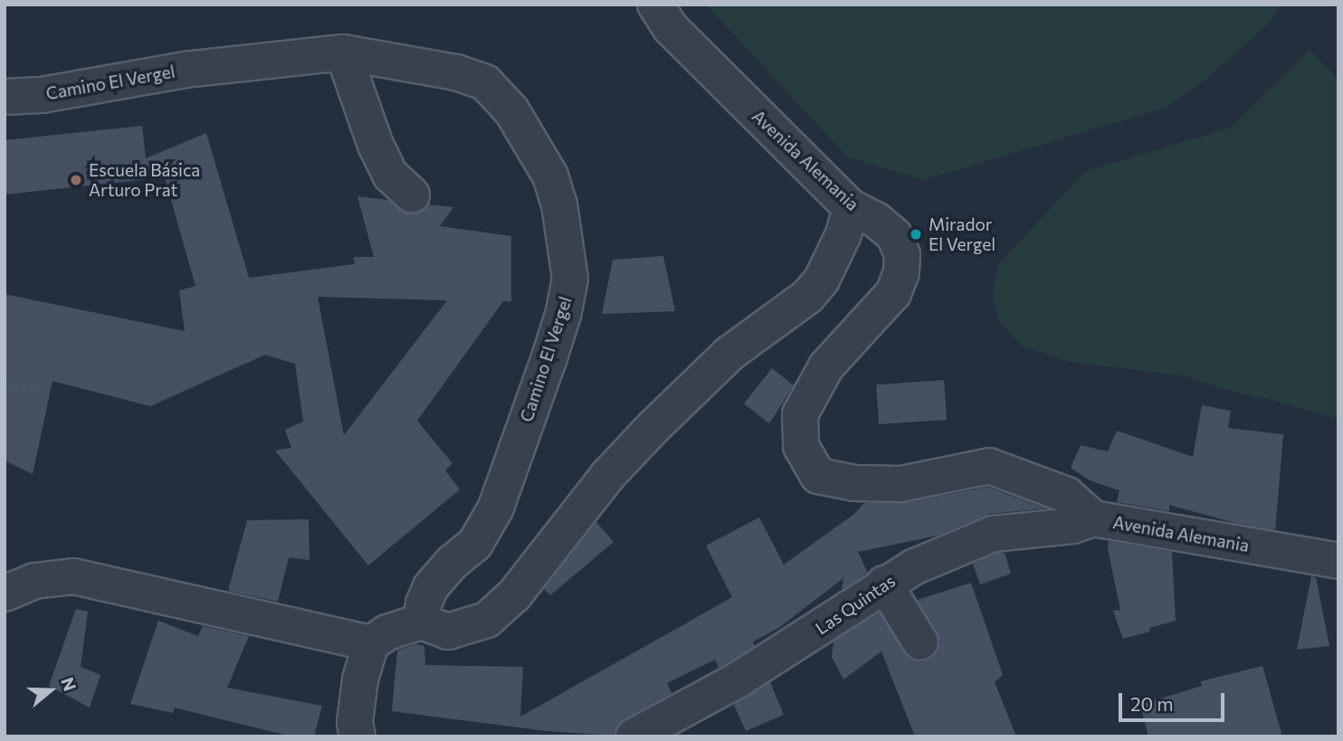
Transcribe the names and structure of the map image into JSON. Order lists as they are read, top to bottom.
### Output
{
  "streets": {
    "street": ["Camino El Vergel", "Avenida Alemania", "Las Quintas"]
  },
  "crossings": [
    ["Avenida Alemania", "Las Quintas"]
  ],
  "places": ["Escuela Básica Arturo Prat", "Mirador El Vergel"],
  "scale_bar": "20 m",
  "north": "right"
}
